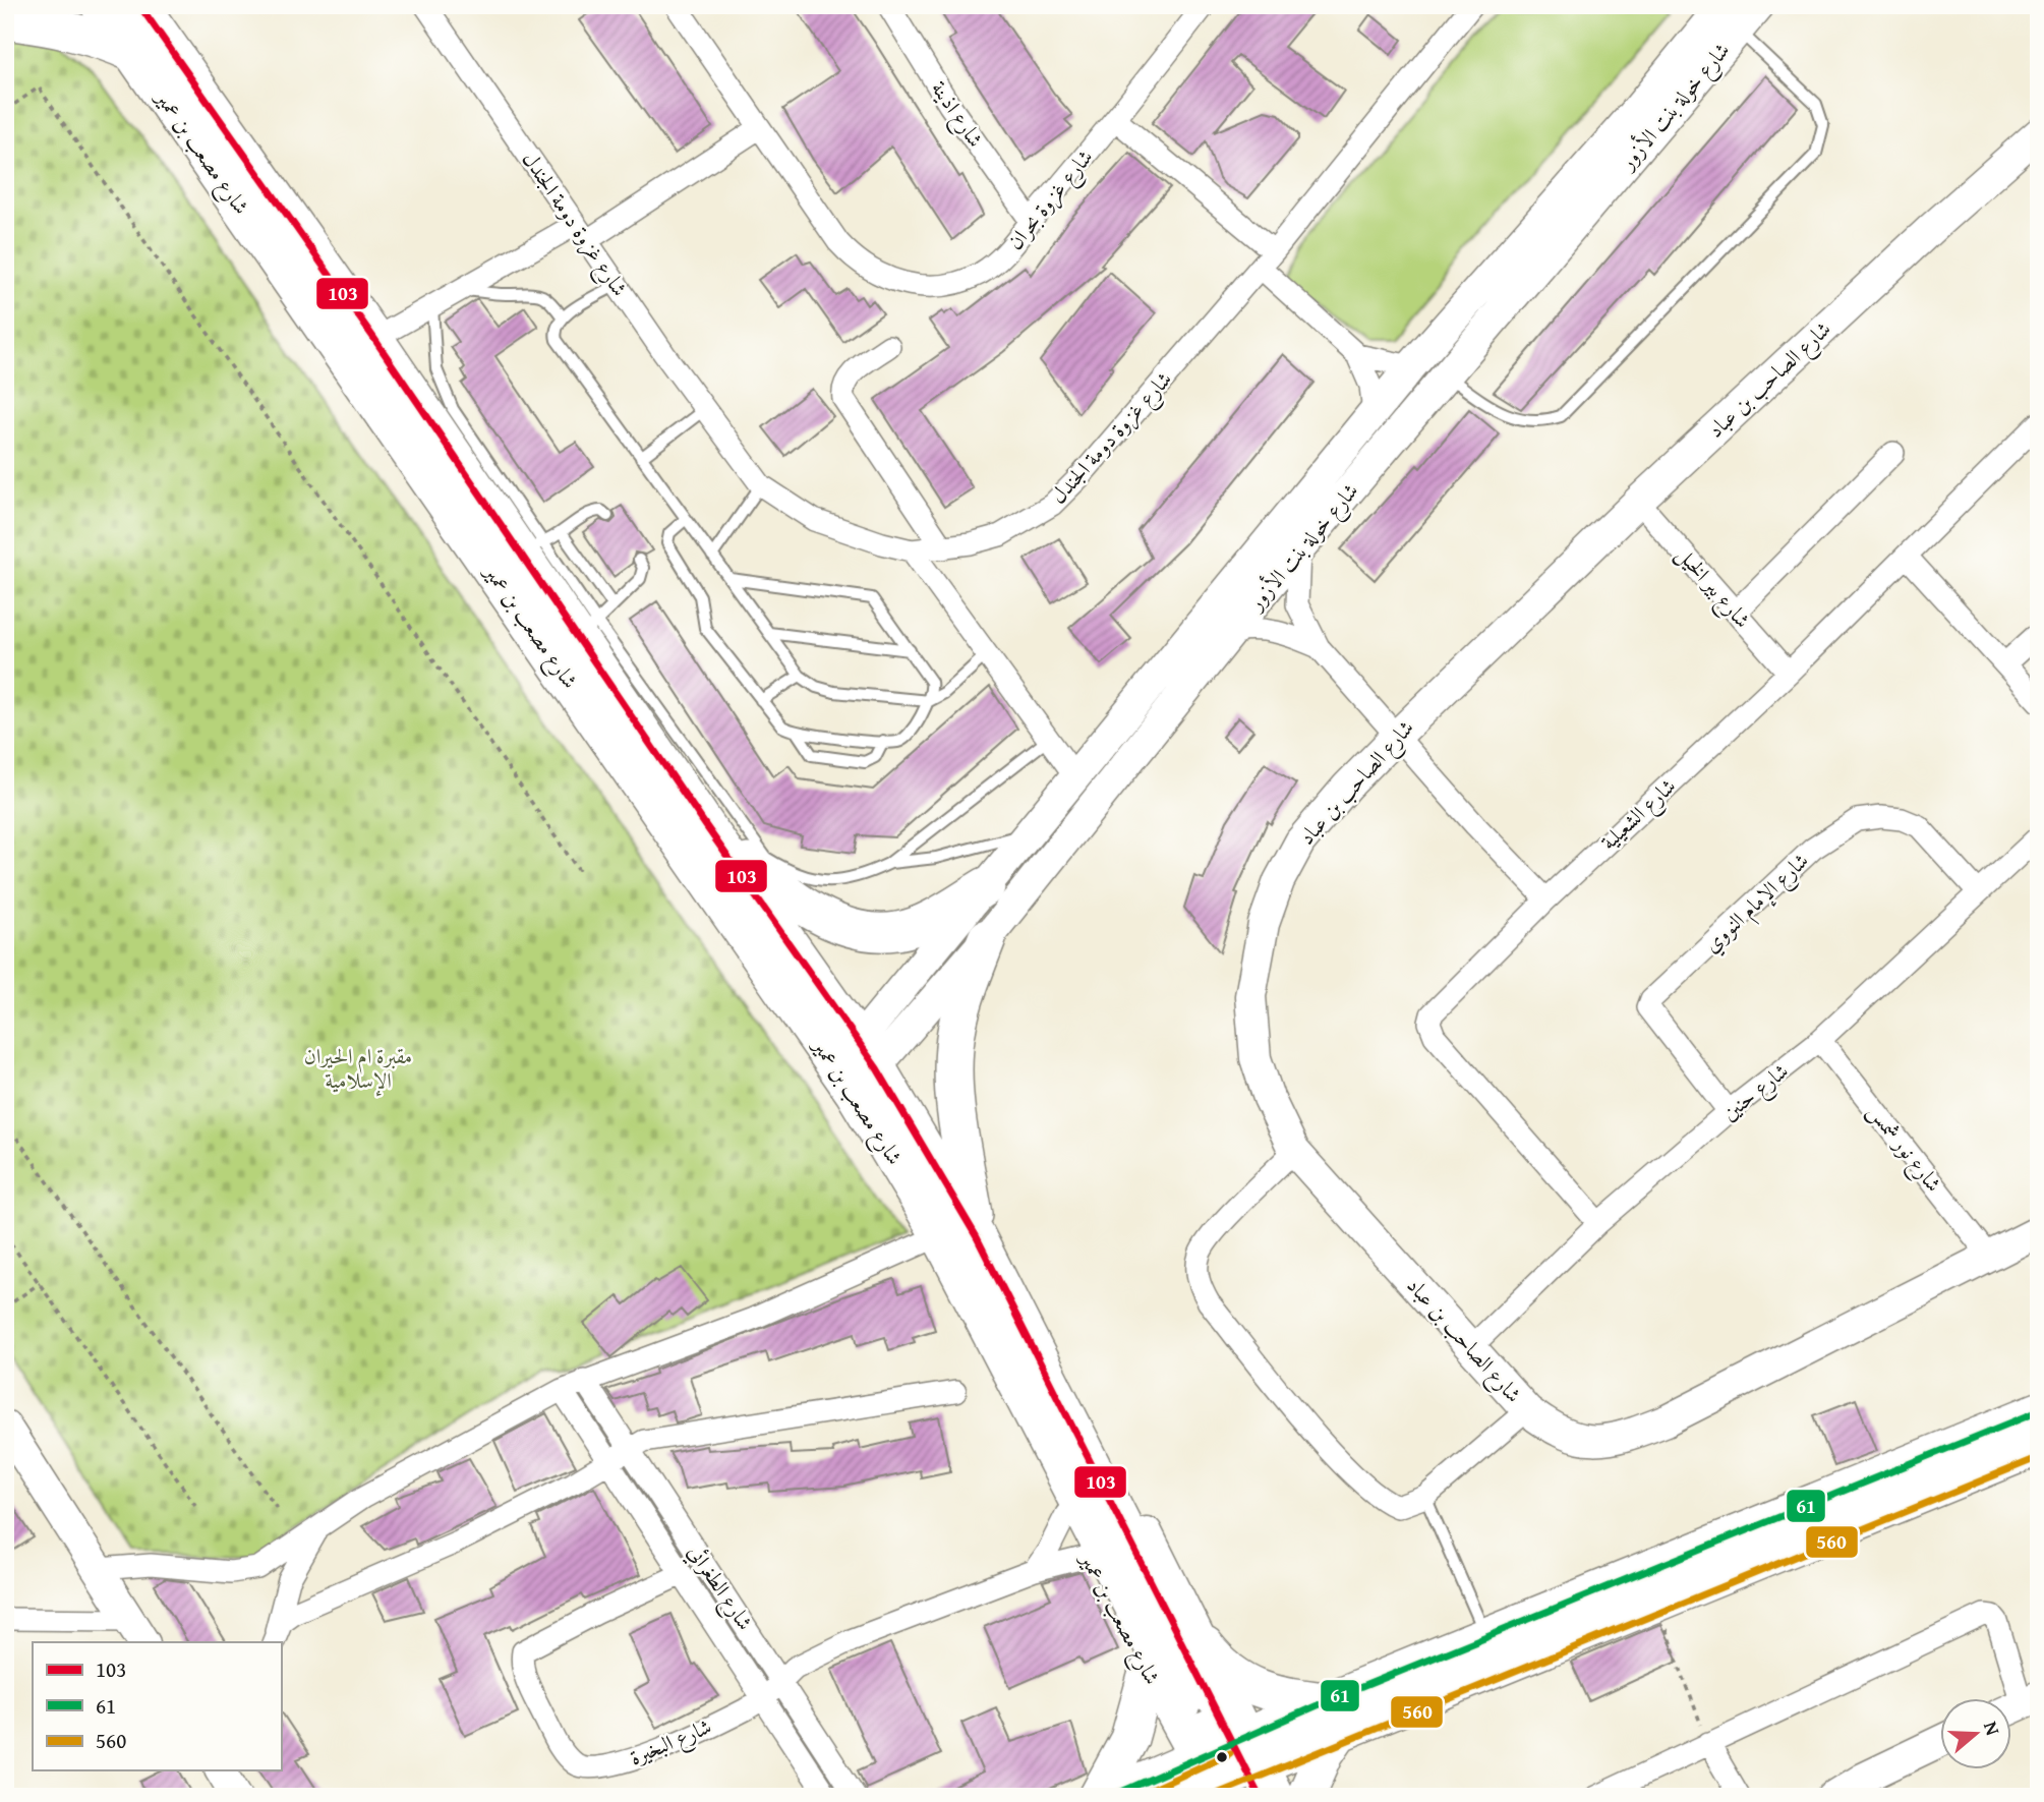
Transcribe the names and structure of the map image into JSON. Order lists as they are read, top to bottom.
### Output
{
  "streets": {
    "highway": ["شارع مصعب بن عمير"],
    "street": [
      "شارع خولة بنت الأزور",
      "شارع اذينة",
      "شارع غزوة بحران",
      "شارع غزوة دومة الجندل",
      "شارع الصاحب بن عباد",
      "شارع بير الخيل",
      "شارع الشعيلية",
      "شارع الإمام النووي",
      "شارع حنين",
      "شارع نور شمس",
      "شارع الطغرائي",
      "شارع البخيرة"
    ]
  },
  "crossings": [
    ["شارع خولة بنت الأزور", "شارع مصعب بن عمير"],
    ["شارع اذينة", "شارع غزوة بحران"],
    ["شارع مصعب بن عمير", "شارع البخيرة"],
    ["شارع الصاحب بن عباد", "شارع بير الخيل"],
    ["شارع الصاحب بن عباد", "شارع حنين"],
    ["شارع الصاحب بن عباد", "شارع نور شمس"],
    ["شارع بير الخيل", "شارع الشعيلية"],
    ["شارع الشعيلية", "شارع حنين"],
    ["شارع الإمام النووي", "شارع حنين"],
    ["شارع حنين", "شارع نور شمس"],
    ["شارع الطغرائي", "شارع البخيرة"]
  ],
  "parks": ["مقبرة ام الحيران الإسلامية"],
  "lines": ["transit line 103", "transit line 61", "transit line 560"],
  "legend": ["103", "61", "560"],
  "north": "right"
}
